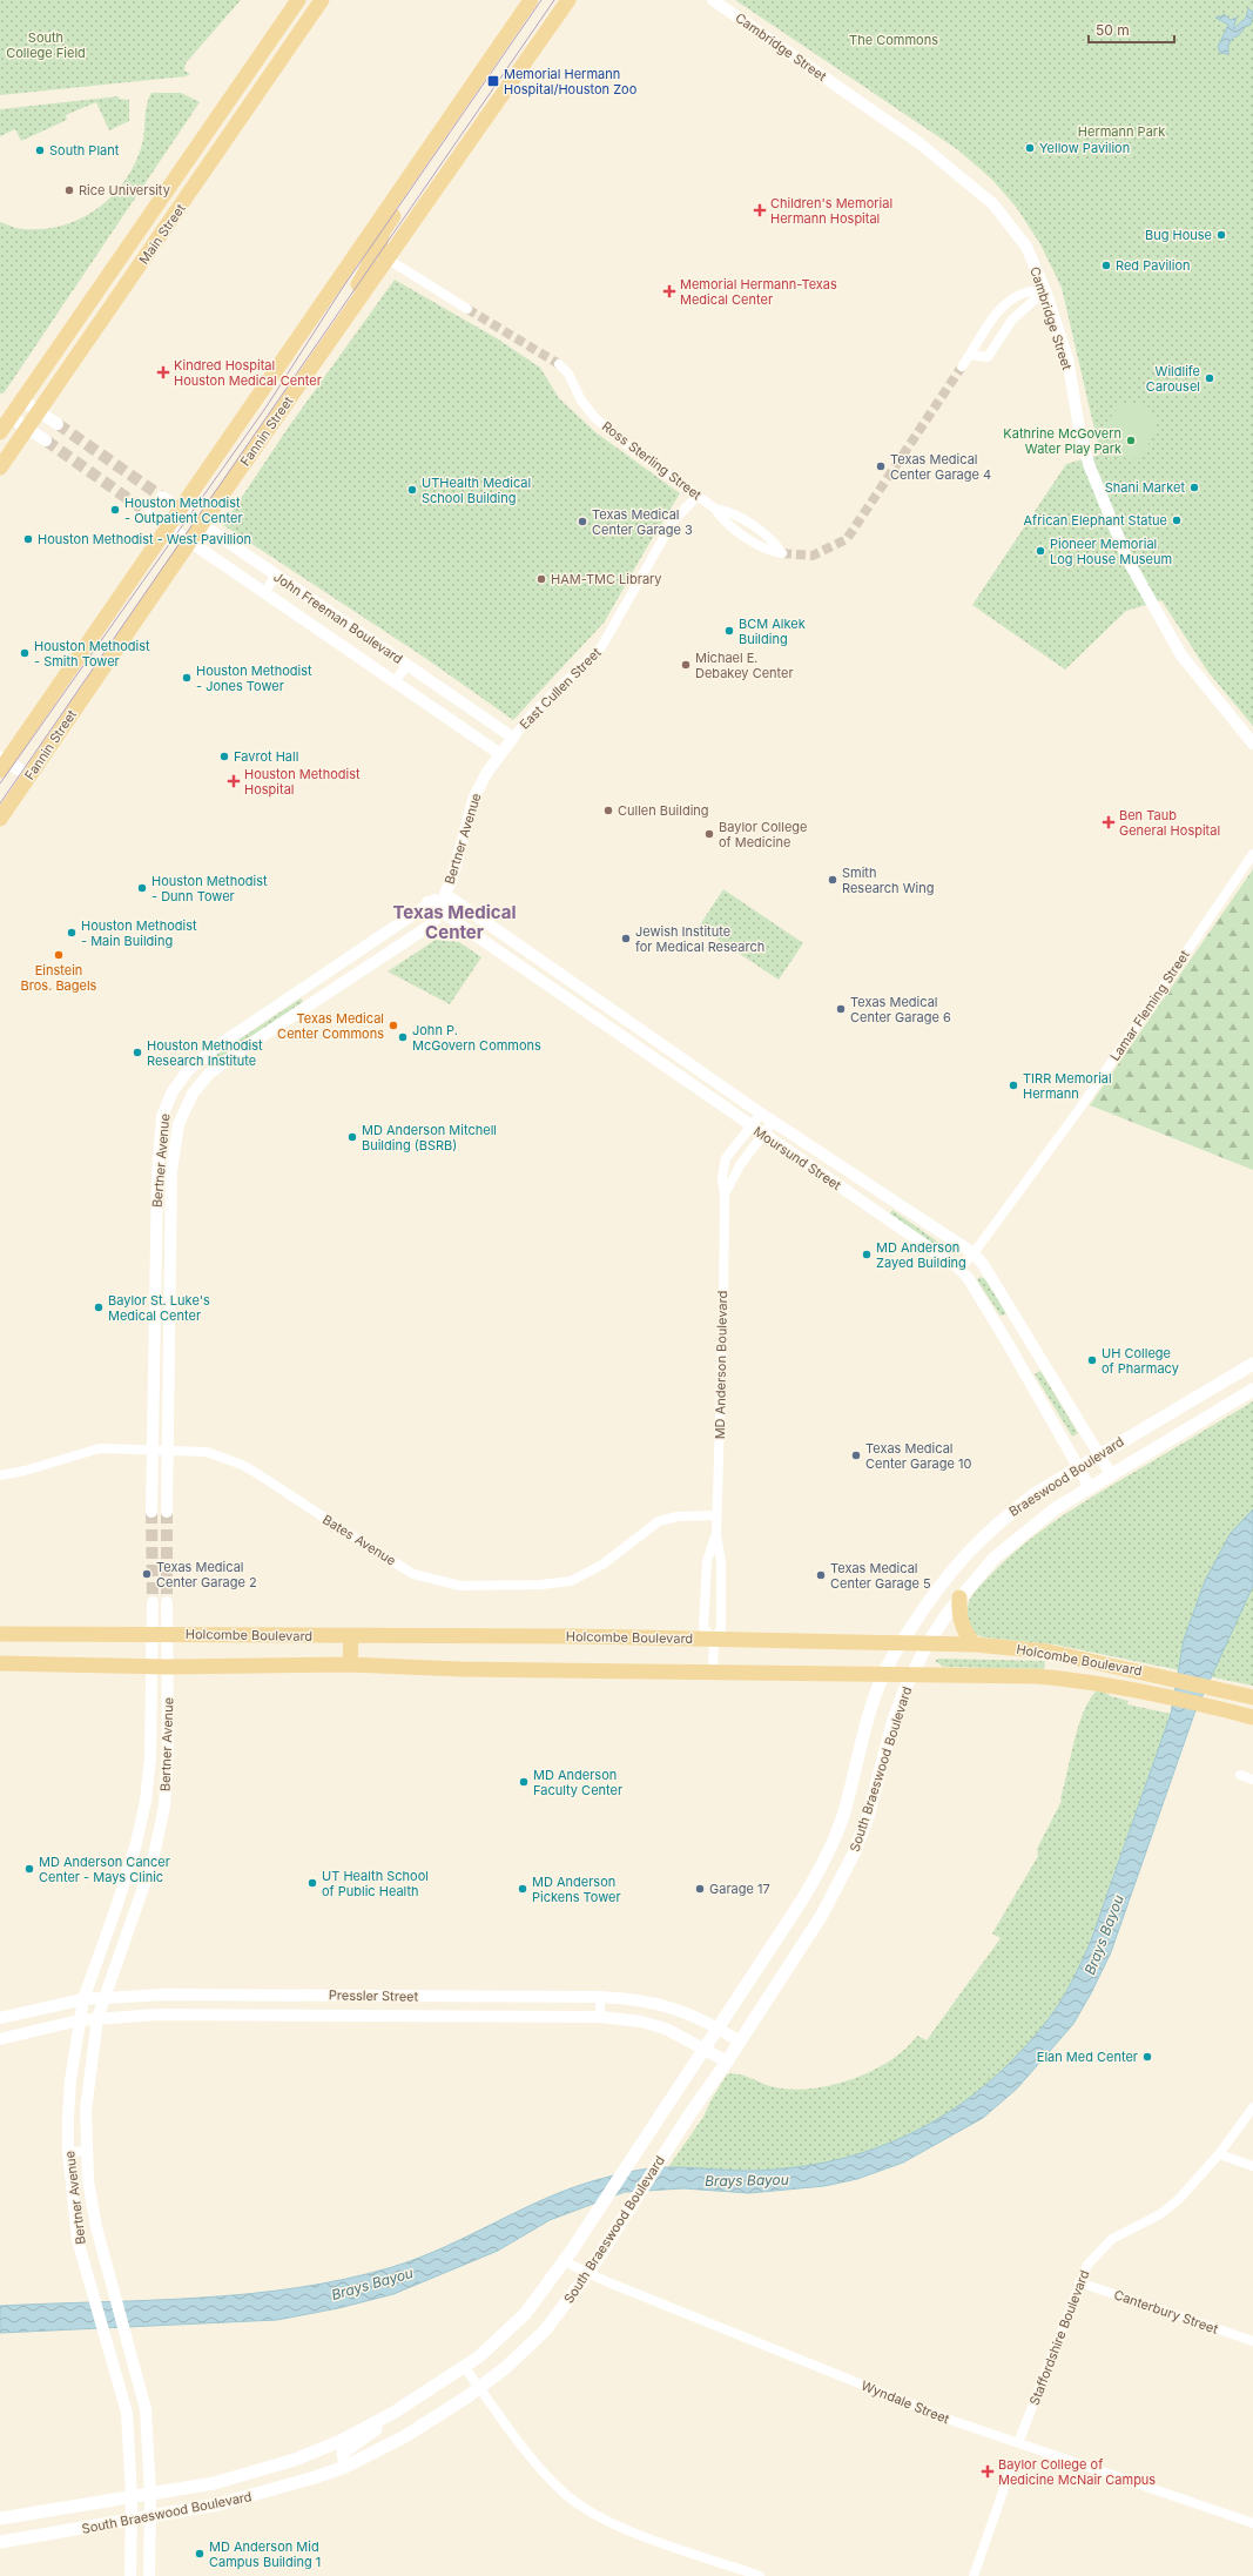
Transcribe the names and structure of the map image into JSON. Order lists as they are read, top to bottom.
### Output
{
  "streets": {
    "main road": [
      "Main Street",
      "Fannin Street",
      "Braeswood Boulevard",
      "Holcombe Boulevard",
      "South Braeswood Boulevard"
    ],
    "street": [
      "Cambridge Street",
      "Ross Sterling Street",
      "John Freeman Boulevard",
      "East Cullen Street",
      "Bertner Avenue",
      "Lamar Fleming Street",
      "Moursund Street",
      "MD Anderson Boulevard",
      "Bates Avenue",
      "Pressler Street",
      "Canterbury Street",
      "Staffordshire Boulevard",
      "Wyndale Street"
    ]
  },
  "crossings": [
    ["Fannin Street", "John Freeman Boulevard"],
    ["Ross Sterling Street", "East Cullen Street"],
    ["John Freeman Boulevard", "East Cullen Street"],
    ["John Freeman Boulevard", "Bertner Avenue"],
    ["East Cullen Street", "Bertner Avenue"],
    ["Bertner Avenue", "Moursund Street"],
    ["Bertner Avenue", "Bates Avenue"],
    ["Bertner Avenue", "Holcombe Boulevard"],
    ["Bertner Avenue", "South Braeswood Boulevard"],
    ["Bertner Avenue", "Pressler Street"],
    ["Lamar Fleming Street", "Moursund Street"],
    ["Moursund Street", "MD Anderson Boulevard"],
    ["Moursund Street", "Braeswood Boulevard"],
    ["MD Anderson Boulevard", "Bates Avenue"],
    ["MD Anderson Boulevard", "Holcombe Boulevard"],
    ["Braeswood Boulevard", "Holcombe Boulevard"],
    ["Braeswood Boulevard", "South Braeswood Boulevard"],
    ["Holcombe Boulevard", "South Braeswood Boulevard"],
    ["South Braeswood Boulevard", "Pressler Street"],
    ["South Braeswood Boulevard", "Wyndale Street"],
    ["Canterbury Street", "Staffordshire Boulevard"],
    ["Staffordshire Boulevard", "Wyndale Street"]
  ],
  "districts": ["Texas Medical Center"],
  "water": ["Brays Bayou"],
  "parks": ["South College Field", "The Commons", "Hermann Park"],
  "places": {
    "transit": ["Memorial Hermann Hospital/Houston Zoo"],
    "other": [
      "Yellow Pavilion",
      "South Plant",
      "Rice University",
      "Bug House",
      "Red Pavilion",
      "Wildlife Carousel",
      "Kathrine McGovern Water Play Park",
      "Texas Medical Center Garage 4",
      "Shani Market",
      "UTHealth Medical School Building",
      "Houston Methodist - Outpatient Center",
      "African Elephant Statue",
      "Texas Medical Center Garage 3",
      "Houston Methodist - West Pavillion",
      "Pioneer Memorial Log House Museum",
      "HAM-TMC Library",
      "BCM Alkek Building",
      "Houston Methodist - Smith Tower",
      "Michael E. Debakey Center",
      "Houston Methodist - Jones Tower",
      "Favrot Hall",
      "Cullen Building",
      "Baylor College of Medicine",
      "Smith Research Wing",
      "Houston Methodist - Dunn Tower",
      "Houston Methodist - Main Building",
      "Jewish Institute for Medical Research",
      "Einstein Bros. Bagels",
      "Texas Medical Center Garage 6",
      "Texas Medical Center Commons",
      "John P. McGovern Commons",
      "Houston Methodist Research Institute",
      "TIRR Memorial Hermann",
      "MD Anderson Mitchell Building (BSRB)",
      "MD Anderson Zayed Building",
      "Baylor St. Luke's Medical Center",
      "UH College of Pharmacy",
      "Texas Medical Center Garage 10",
      "Texas Medical Center Garage 2",
      "Texas Medical Center Garage 5",
      "MD Anderson Faculty Center",
      "MD Anderson Cancer Center - Mays Clinic",
      "UT Health School of Public Health",
      "MD Anderson Pickens Tower",
      "Garage 17",
      "Elan Med Center",
      "MD Anderson Mid Campus Building 1"
    ],
    "health": [
      "Children's Memorial Hermann Hospital",
      "Memorial Hermann-Texas Medical Center",
      "Kindred Hospital Houston Medical Center",
      "Houston Methodist Hospital",
      "Ben Taub General Hospital",
      "Baylor College of Medicine McNair Campus"
    ]
  },
  "scale_bar": "50 m"
}
